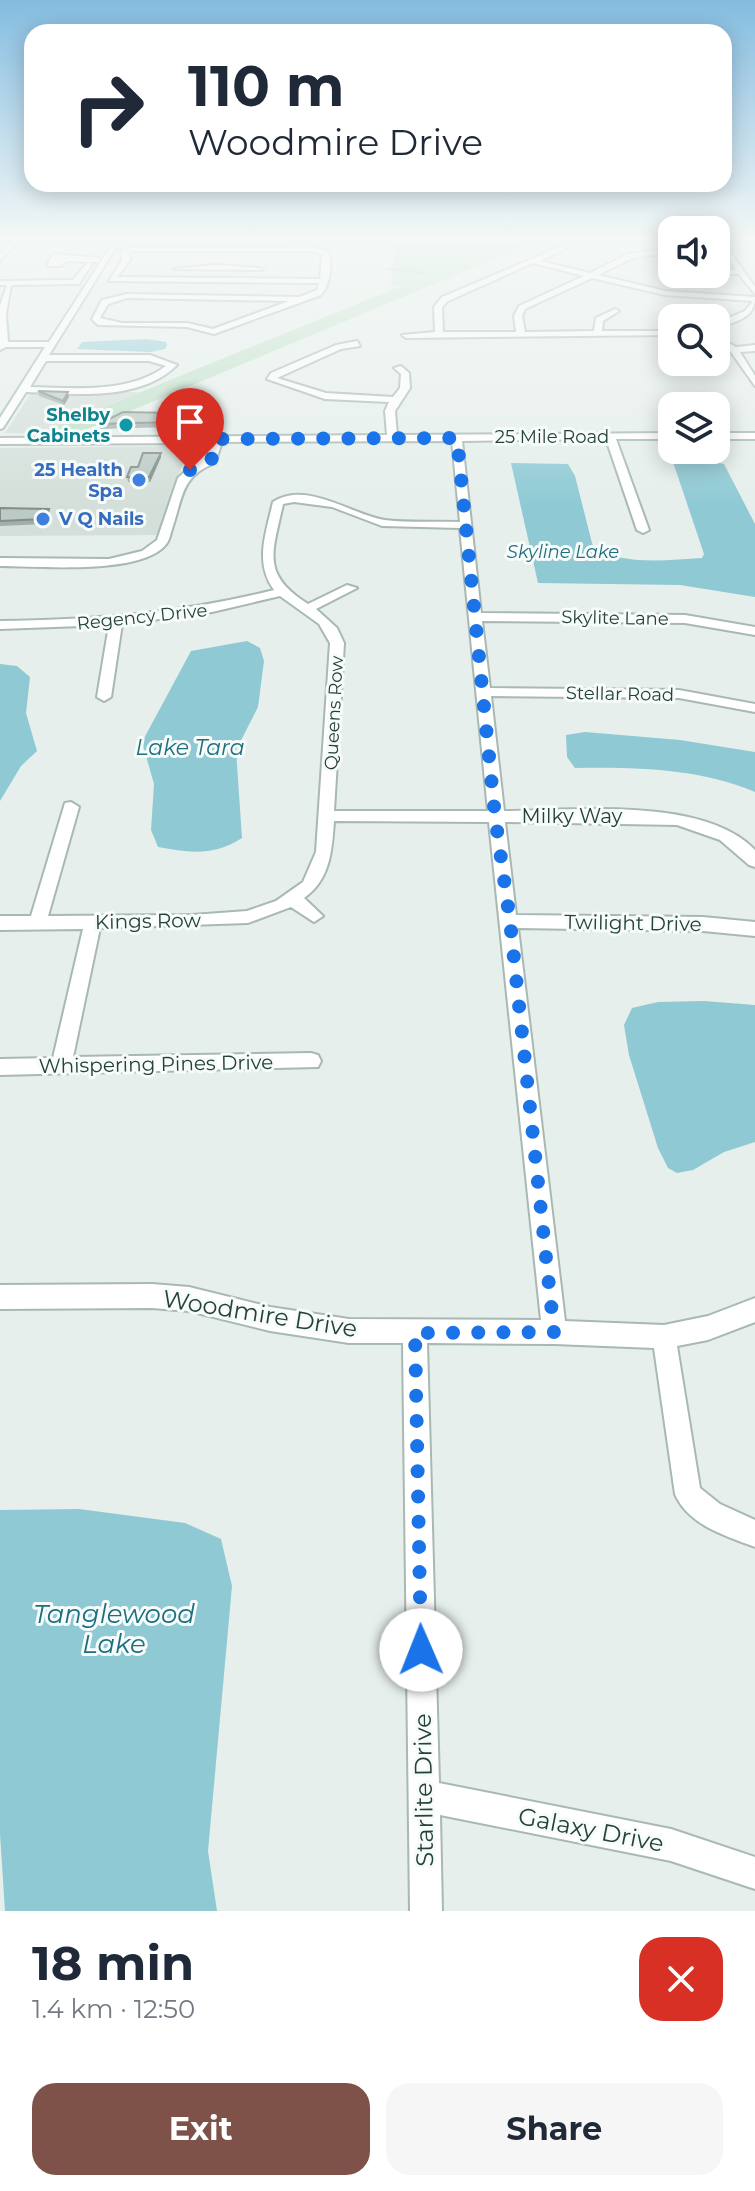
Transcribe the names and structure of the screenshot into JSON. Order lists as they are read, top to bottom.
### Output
{
  "streets": {
    "street": [
      "25 Mile Road",
      "Regency Drive",
      "Skylite Lane",
      "Stellar Road",
      "Queens Row",
      "Milky Way",
      "Kings Row",
      "Twilight Drive",
      "Whispering Pines Drive",
      "Woodmire Drive",
      "Starlite Drive",
      "Galaxy Drive"
    ]
  },
  "crossings": [
    ["Regency Drive", "Queens Row"],
    ["Queens Row", "Milky Way"],
    ["Queens Row", "Kings Row"],
    ["Woodmire Drive", "Starlite Drive"],
    ["Starlite Drive", "Galaxy Drive"]
  ],
  "water": ["Skyline Lake", "Lake Tara", "Tanglewood Lake"],
  "places": ["Shelby Cabinets", "25 Health Spa", "V Q Nails"],
  "page": {
    "turn": ["110 m", "Woodmire Drive"],
    "heading": ["18 min", "1.4 km · 12:50"],
    "buttons": ["Exit", "Share"]
  }
}
